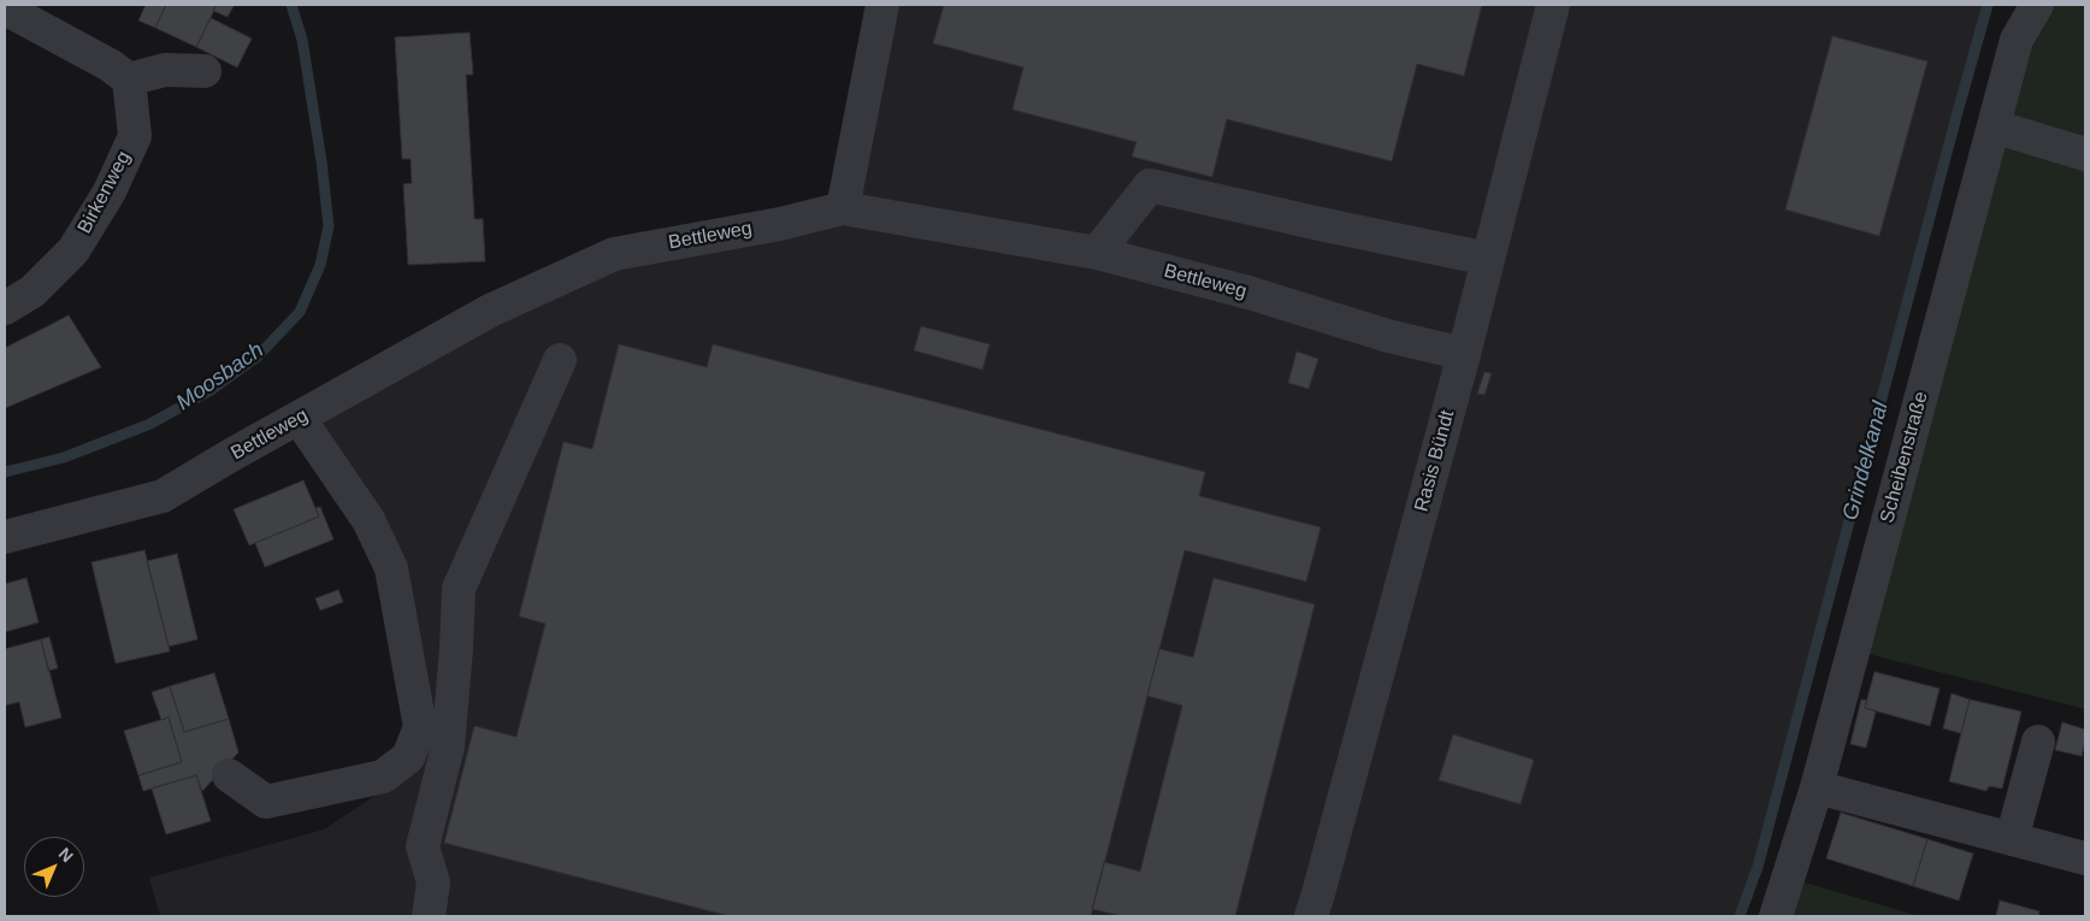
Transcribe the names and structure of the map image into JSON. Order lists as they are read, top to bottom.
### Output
{
  "streets": {
    "street": [
      "Birkenweg",
      "Bettleweg",
      "Scheibenstraße",
      "Rasis Bündt"
    ]
  },
  "crossings": [
    ["Bettleweg", "Rasis Bündt"]
  ],
  "water": ["Moosbach", "Grindelkanal"],
  "north": "top right"
}
